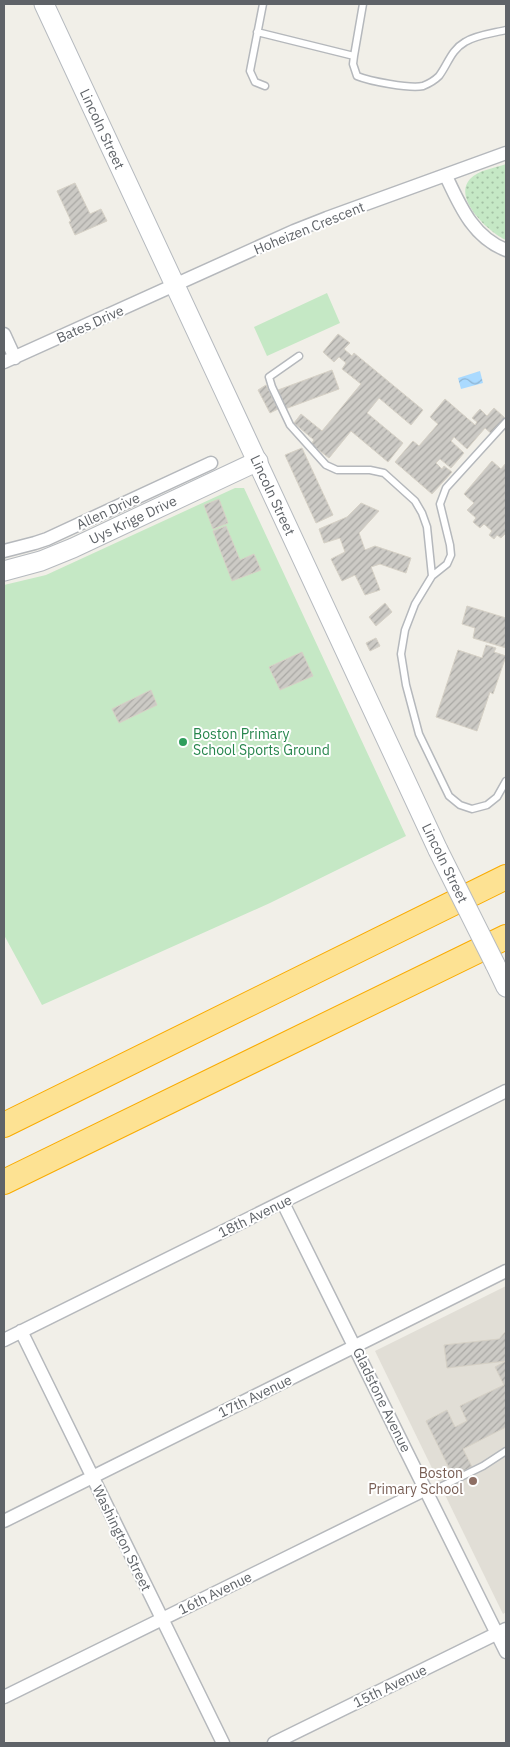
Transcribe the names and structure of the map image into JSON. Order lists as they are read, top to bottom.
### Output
{
  "streets": {
    "street": [
      "Lincoln Street",
      "Hoheizen Crescent",
      "Bates Drive",
      "Allen Drive",
      "Uys Krige Drive",
      "18th Avenue",
      "17th Avenue",
      "Gladstone Avenue",
      "Washington Street",
      "16th Avenue",
      "15th Avenue"
    ]
  },
  "crossings": [
    ["Lincoln Street", "Hoheizen Crescent"],
    ["Lincoln Street", "Bates Drive"],
    ["Lincoln Street", "Uys Krige Drive"],
    ["Hoheizen Crescent", "Bates Drive"],
    ["18th Avenue", "Gladstone Avenue"],
    ["18th Avenue", "Washington Street"],
    ["17th Avenue", "Gladstone Avenue"],
    ["17th Avenue", "Washington Street"],
    ["Gladstone Avenue", "16th Avenue"],
    ["Gladstone Avenue", "15th Avenue"],
    ["Washington Street", "16th Avenue"]
  ],
  "places": ["Boston Primary School Sports Ground", "Boston Primary School"]
}
